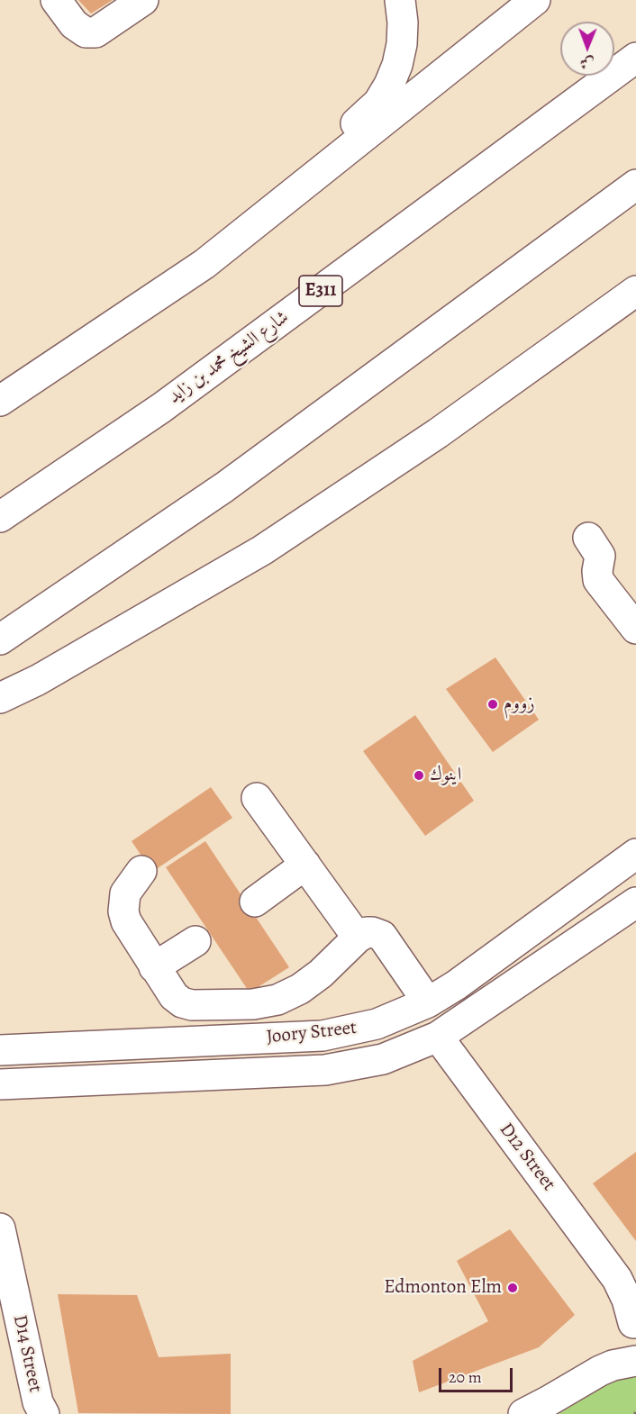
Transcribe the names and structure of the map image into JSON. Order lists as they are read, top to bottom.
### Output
{
  "streets": {
    "main road": [
      "E311",
      "شارع الشيخ محمد بن زايد",
      "Joory Street",
      "D12 Street",
      "D14 Street"
    ]
  },
  "crossings": [
    ["Joory Street", "D12 Street"]
  ],
  "places": ["زووم", "اينوك", "Edmonton Elm"],
  "scale_bar": "20 m",
  "north": "bottom"
}
